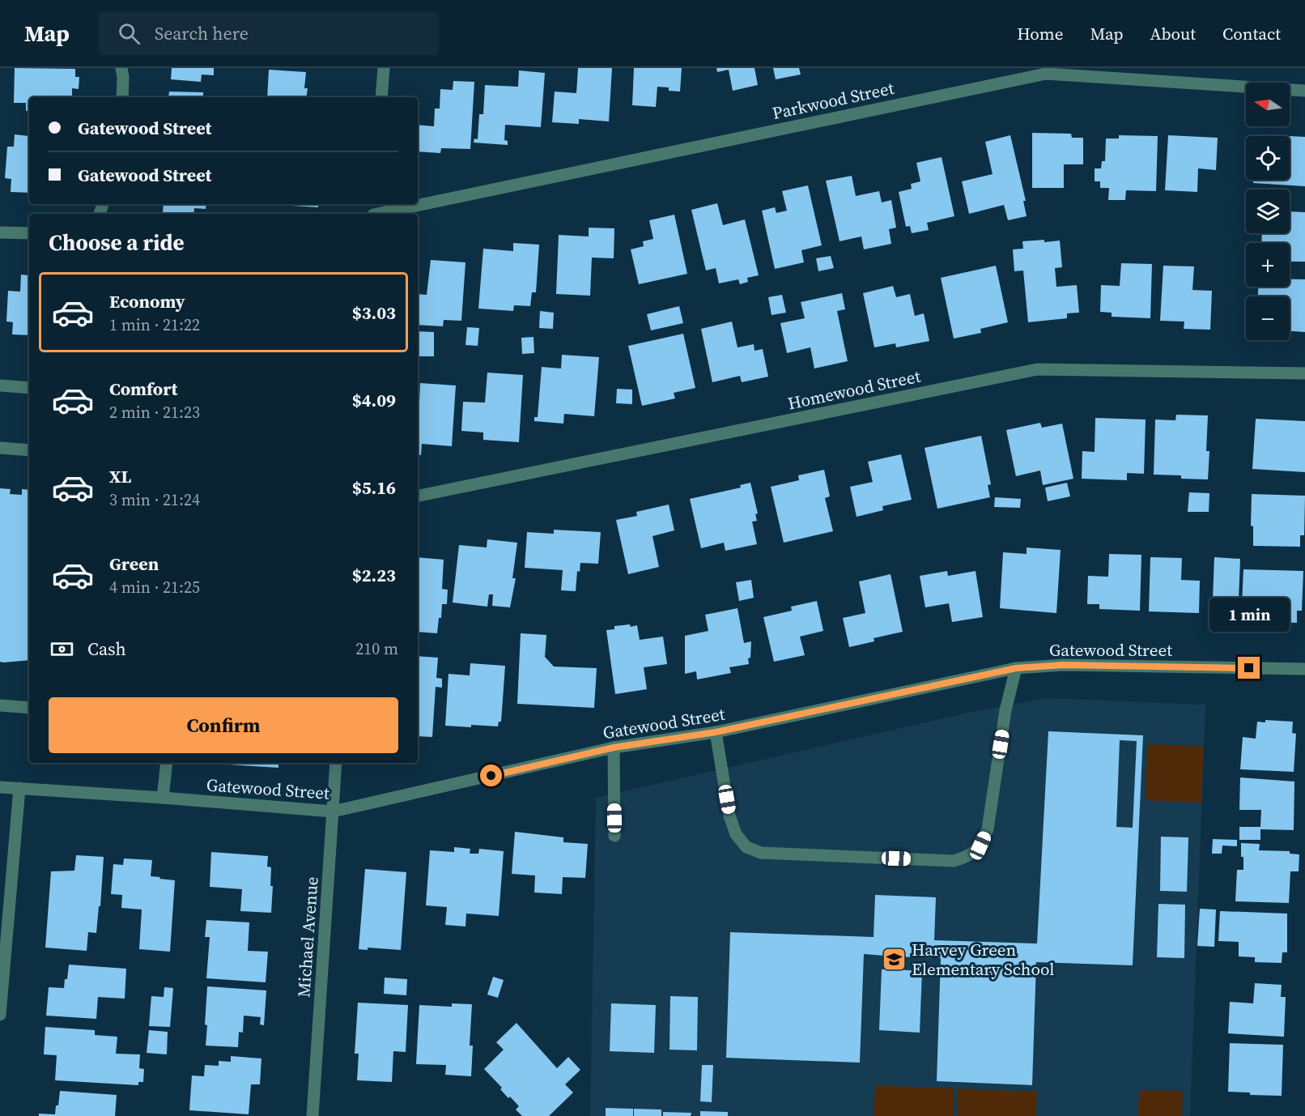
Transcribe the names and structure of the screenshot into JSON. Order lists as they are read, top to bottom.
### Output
{
  "streets": {
    "street": [
      "Parkwood Street",
      "Homewood Street",
      "Gatewood Street",
      "Michael Avenue"
    ]
  },
  "crossings": [
    ["Gatewood Street", "Michael Avenue"]
  ],
  "places": {
    "school or university": ["Harvey Green Elementary School"]
  },
  "north": "left",
  "page": {
    "header": "Map",
    "search": "Search here",
    "nav": [
      "Home",
      "Map",
      "About",
      "Contact"
    ],
    "map_buttons": ["+", "−"],
    "banner": ["Gatewood Street", "Gatewood Street"],
    "heading": "Choose a ride",
    "list": [
      {
        "name": "Economy",
        "note": "1 min · 21:22",
        "value": "$3.03"
      },
      {
        "name": "Comfort",
        "note": "2 min · 21:23",
        "value": "$4.09"
      },
      {
        "name": "XL",
        "note": "3 min · 21:24",
        "value": "$5.16"
      },
      {
        "name": "Green",
        "note": "4 min · 21:25",
        "value": "$2.23"
      }
    ],
    "bubble": "1 min",
    "pay": ["Cash", "210 m"],
    "buttons": "Confirm"
  }
}
